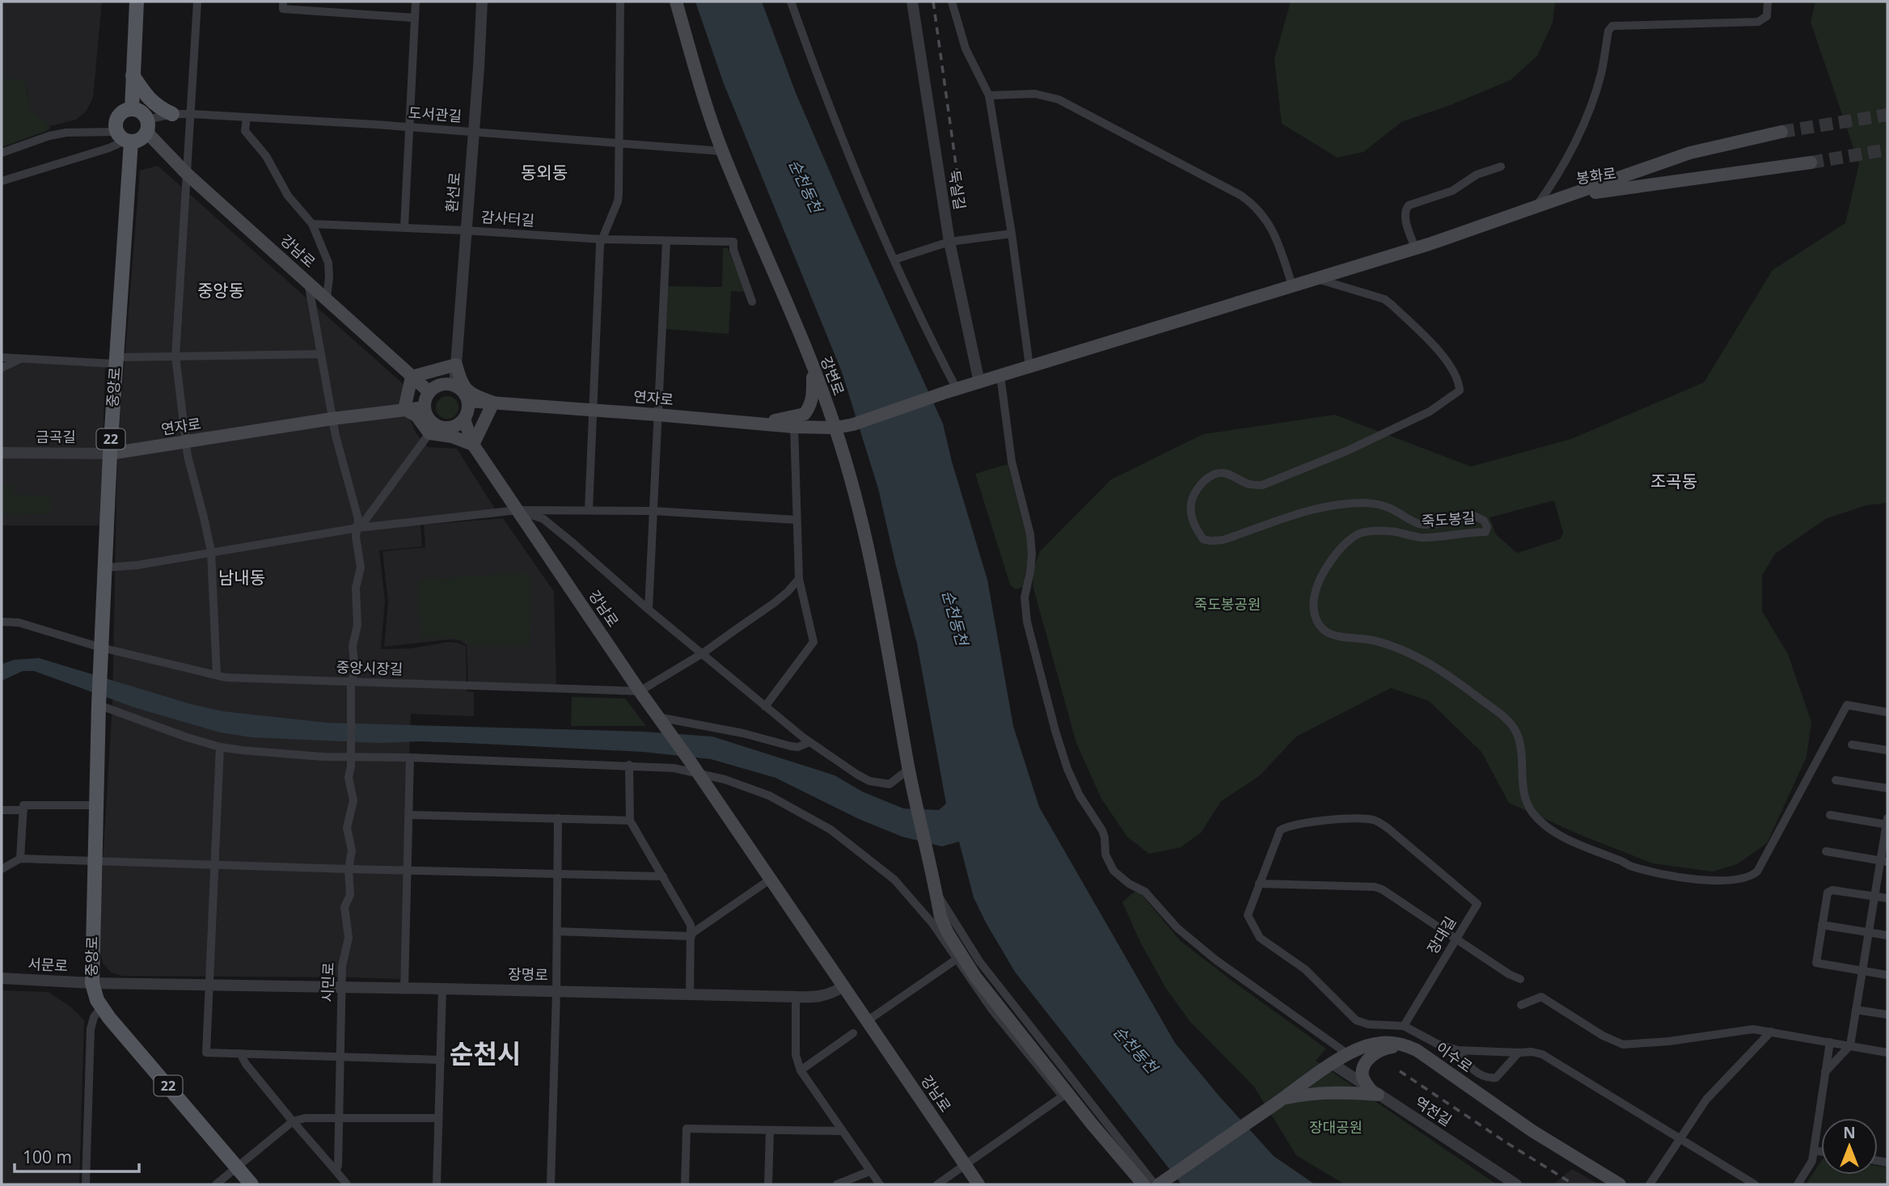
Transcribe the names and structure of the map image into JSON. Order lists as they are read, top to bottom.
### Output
{
  "streets": {
    "main road": [
      "봉화로",
      "강남로",
      "강변로",
      "중앙로",
      "연자로",
      "22",
      "이수로"
    ],
    "street": [
      "도서관길",
      "둑실길",
      "환선로",
      "감사터길",
      "금곡길",
      "죽도봉길",
      "중앙시장길",
      "장대길",
      "서문로",
      "장명로",
      "시민로",
      "역전길"
    ]
  },
  "crossings": [
    ["도서관길", "환선로"],
    ["도서관길", "강남로"],
    ["도서관길", "강변로"],
    ["도서관길", "중앙로"],
    ["도서관길", "22"],
    ["환선로", "감사터길"],
    ["환선로", "강남로"],
    ["환선로", "연자로"],
    ["강남로", "중앙로"],
    ["강남로", "연자로"],
    ["강남로", "22"],
    ["강남로", "중앙시장길"],
    ["강남로", "장명로"],
    ["강남로", "시민로"],
    ["강변로", "연자로"],
    ["중앙로", "연자로"],
    ["중앙로", "금곡길"],
    ["중앙로", "22"],
    ["중앙로", "중앙시장길"],
    ["중앙로", "서문로"],
    ["중앙로", "장명로"],
    ["연자로", "금곡길"],
    ["연자로", "시민로"],
    ["중앙시장길", "시민로"],
    ["서문로", "장명로"],
    ["장명로", "시민로"],
    ["이수로", "역전길"]
  ],
  "districts": [
    "동외동",
    "중앙동",
    "조곡동",
    "남내동",
    "순천시"
  ],
  "water": ["순천동천"],
  "parks": ["죽도봉공원", "장대공원"],
  "scale_bar": "100 m",
  "north": "top"
}
